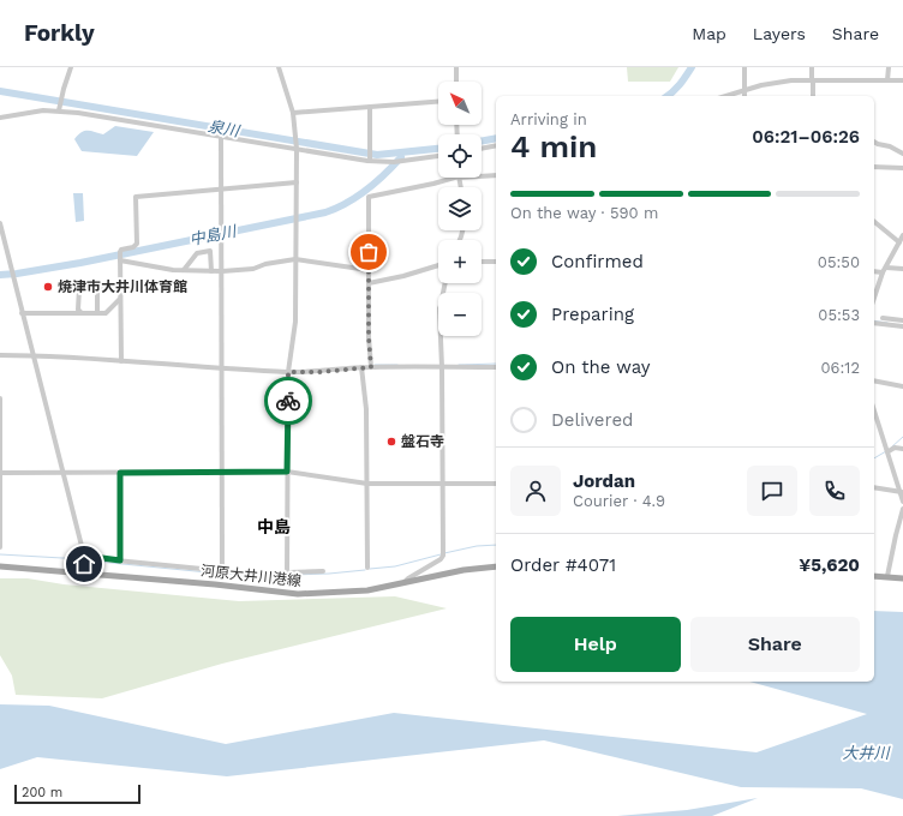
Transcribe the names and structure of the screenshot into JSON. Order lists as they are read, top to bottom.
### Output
{
  "streets": {
    "main road": ["河原大井川港線"]
  },
  "districts": ["中島"],
  "water": ["泉川", "中島川", "大井川"],
  "places": ["焼津市大井川体育館", "盤石寺"],
  "scale_bar": "200 m",
  "north": "top left",
  "page": {
    "header": "Forkly",
    "nav": ["Map", "Layers", "Share"],
    "map_buttons": ["+", "−"],
    "heading": ["4 min", "Arriving in", "06:21–06:26"],
    "panel": [
      "Jordan",
      "Courier · 4.9",
      "Order #4071",
      "¥5,620"
    ],
    "bar": "On the way · 590 m",
    "list": [
      ["Confirmed", "05:50"],
      ["Preparing", "05:53"],
      ["On the way", "06:12"],
      "Delivered"
    ],
    "buttons": ["Help", "Share"],
    "scale": "200 m"
  }
}
